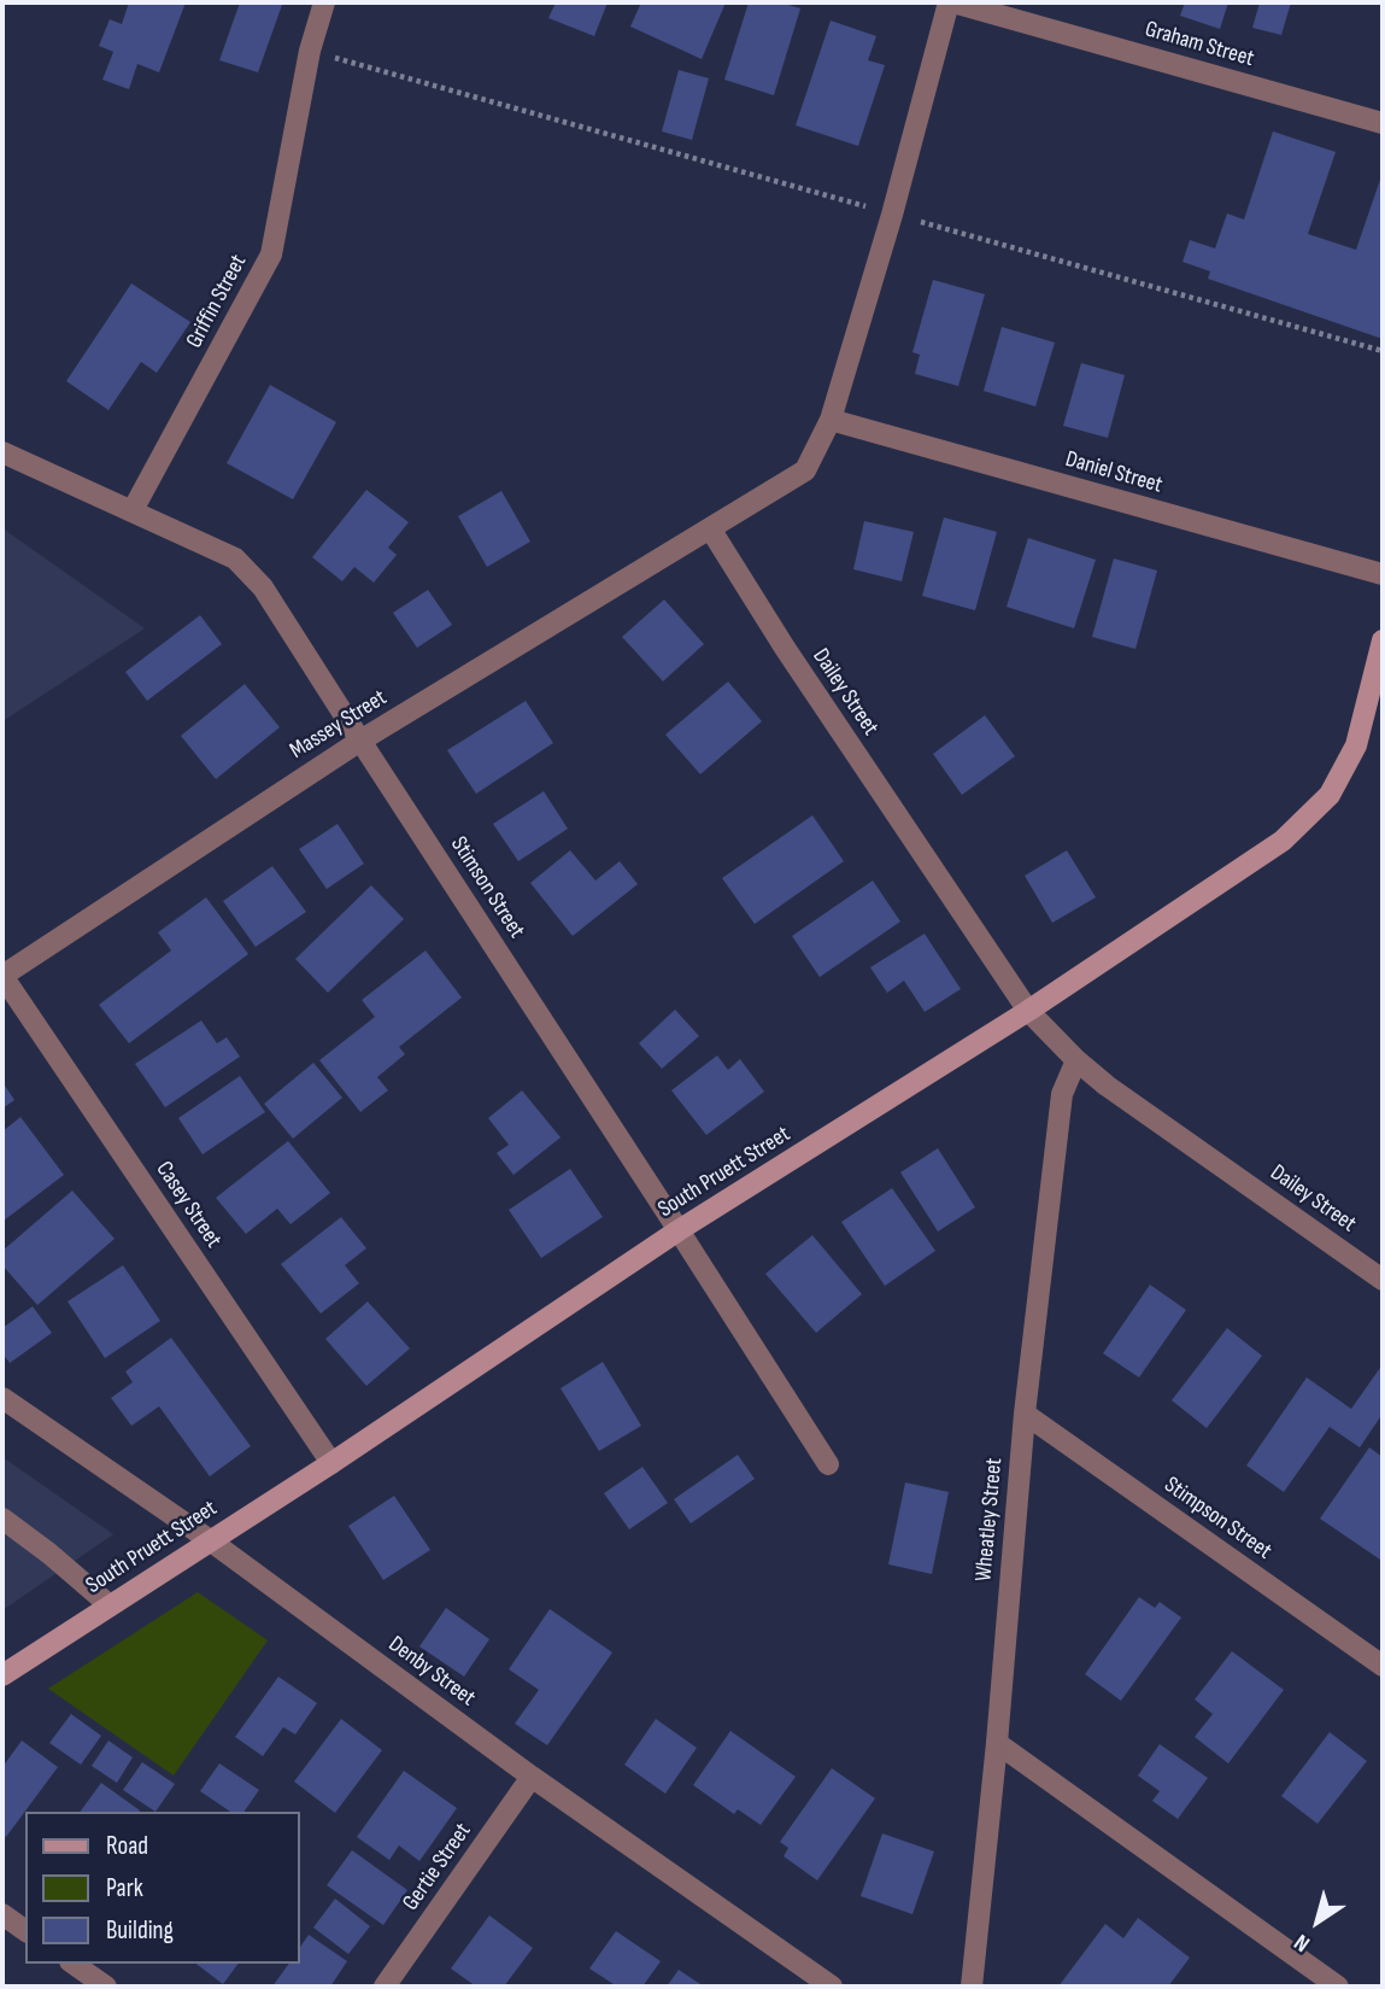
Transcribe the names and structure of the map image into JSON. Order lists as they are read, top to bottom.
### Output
{
  "streets": {
    "street": [
      "Graham Street",
      "Griffin Street",
      "Daniel Street",
      "Dailey Street",
      "Massey Street",
      "Stimson Street",
      "South Pruett Street",
      "Casey Street",
      "Stimpson Street",
      "Wheatley Street",
      "Denby Street",
      "Gertie Street"
    ]
  },
  "crossings": [
    ["Griffin Street", "Stimson Street"],
    ["Dailey Street", "Massey Street"],
    ["Dailey Street", "South Pruett Street"],
    ["Dailey Street", "Wheatley Street"],
    ["Massey Street", "Stimson Street"],
    ["Massey Street", "Casey Street"],
    ["Stimson Street", "South Pruett Street"],
    ["South Pruett Street", "Casey Street"],
    ["South Pruett Street", "Denby Street"],
    ["Stimpson Street", "Wheatley Street"],
    ["Denby Street", "Gertie Street"]
  ],
  "legend": ["Road", "Park", "Building"],
  "north": "bottom left"
}
